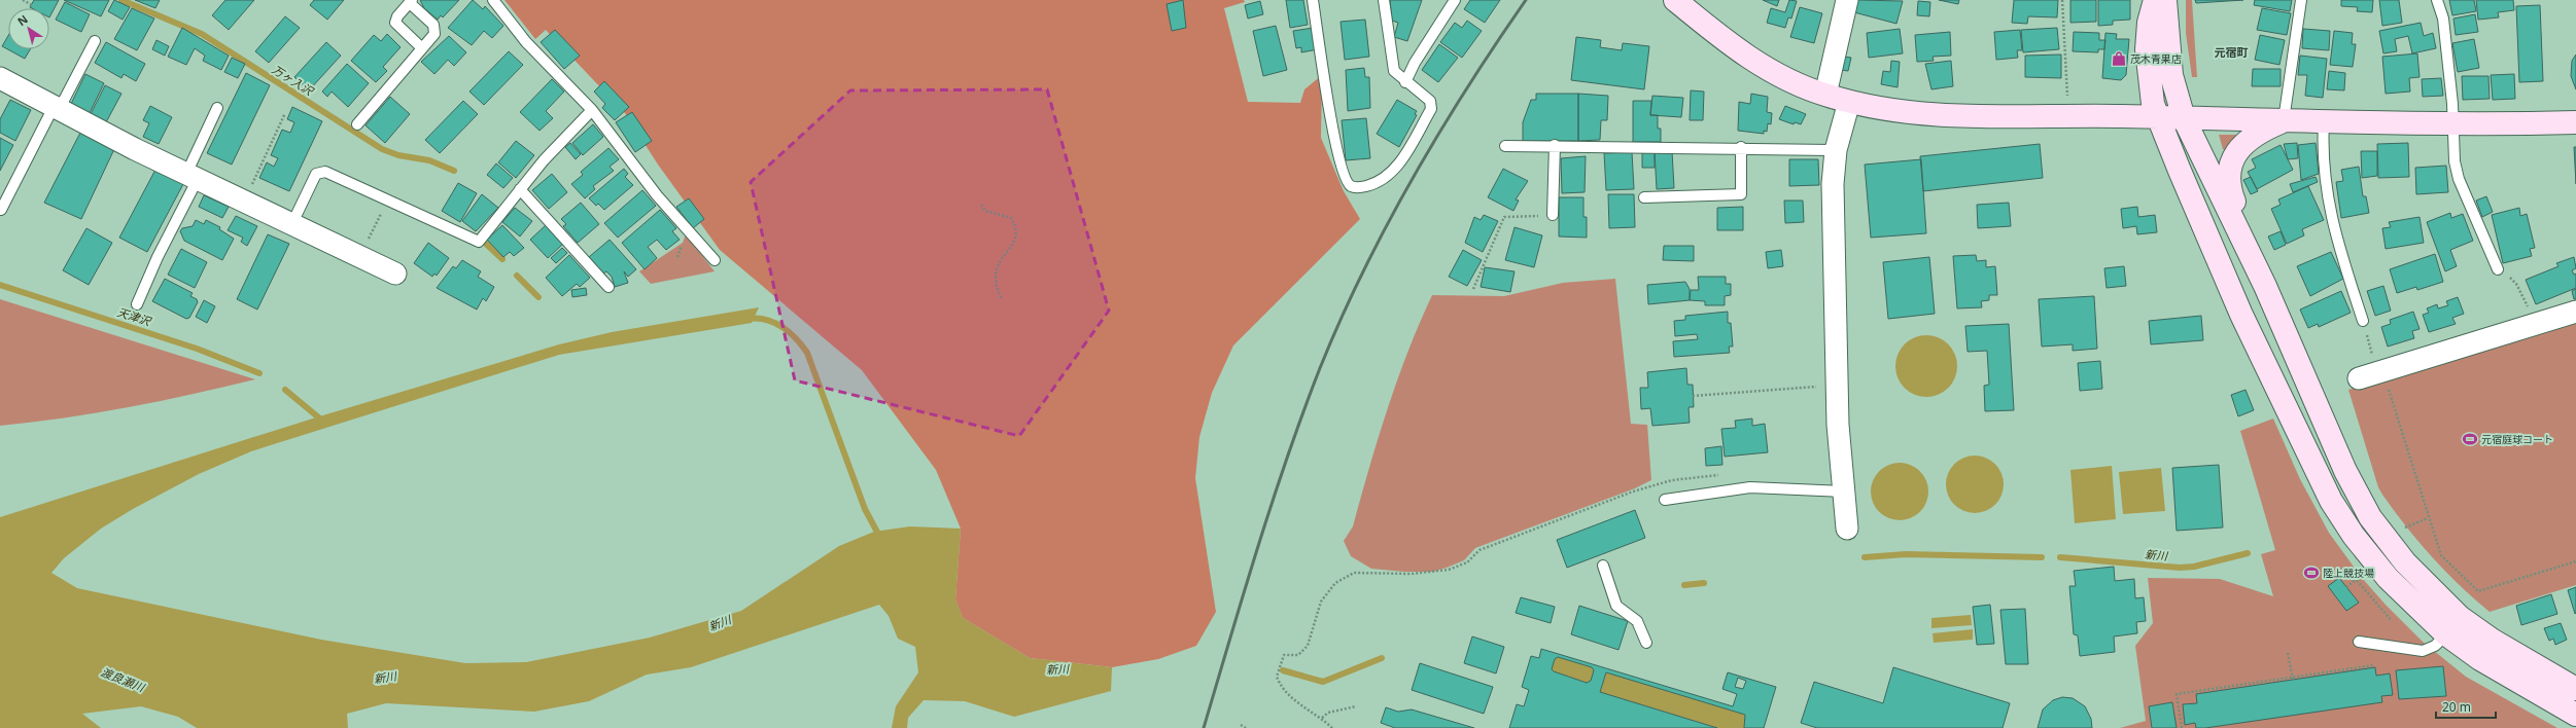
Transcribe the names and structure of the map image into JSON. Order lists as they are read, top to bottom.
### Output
{
  "districts": ["元宿町"],
  "water": [
    "万ヶ入沢",
    "天津沢",
    "新川",
    "渡良瀬川"
  ],
  "places": {
    "shop": ["茂木青果店"],
    "sports": ["元宿庭球コート", "陸上競技場"]
  },
  "scale_bar": "20 m",
  "north": "top left"
}
